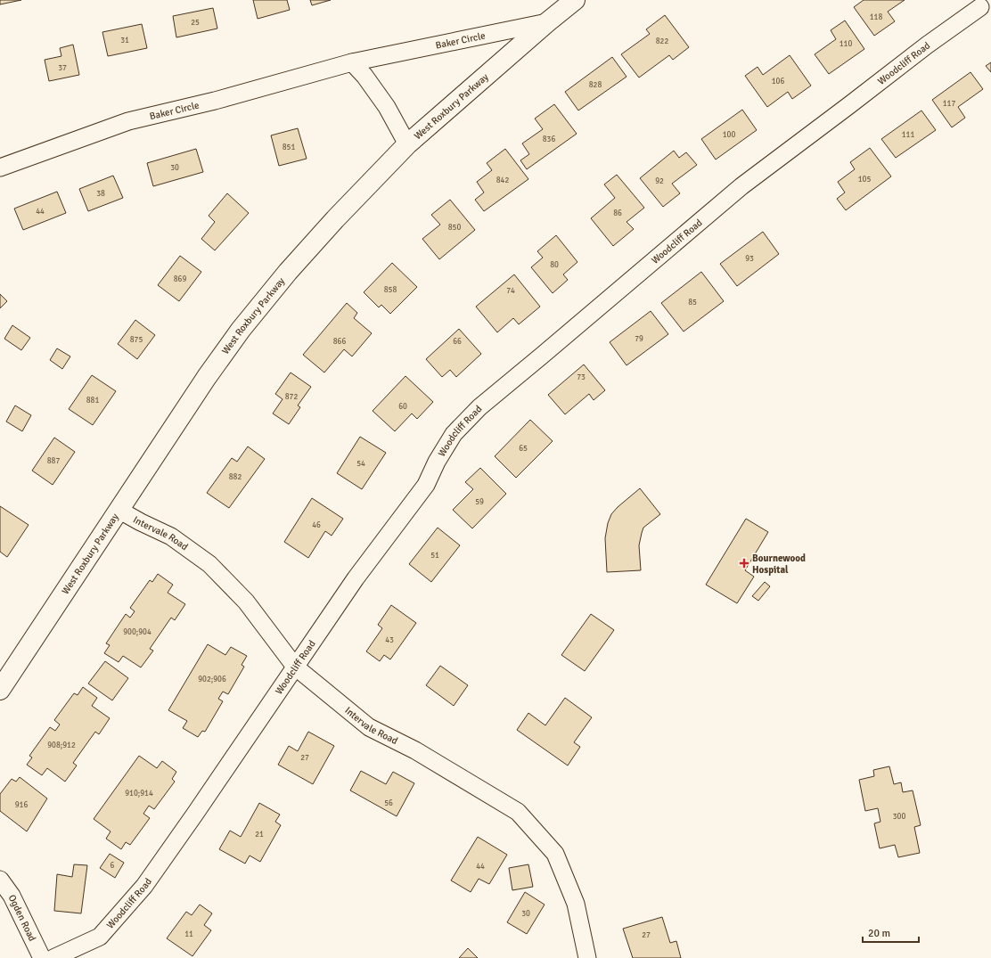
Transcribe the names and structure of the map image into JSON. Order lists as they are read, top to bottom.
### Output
{
  "streets": {
    "main road": ["West Roxbury Parkway"],
    "street": [
      "Baker Circle",
      "Woodcliff Road",
      "Intervale Road",
      "Ogden Road"
    ]
  },
  "crossings": [
    ["Baker Circle", "West Roxbury Parkway"],
    ["Woodcliff Road", "Intervale Road"],
    ["West Roxbury Parkway", "Intervale Road"]
  ],
  "places": {
    "health": ["Bournewood Hospital"]
  },
  "house_numbers": [
    "118",
    "25",
    "31",
    "822",
    "110",
    "37",
    "106",
    "828",
    "117",
    "100",
    "111",
    "836",
    "851",
    "30",
    "105",
    "842",
    "92",
    "38",
    "44",
    "86",
    "850",
    "93",
    "80",
    "869",
    "858",
    "74",
    "85",
    "79",
    "875",
    "866",
    "66",
    "73",
    "872",
    "881",
    "60",
    "65",
    "887",
    "54",
    "882",
    "59",
    "46",
    "51",
    "900;904",
    "43",
    "902;906",
    "908;912",
    "27",
    "910;914",
    "56",
    "916",
    "300",
    "21",
    "6",
    "44",
    "30",
    "11",
    "27"
  ],
  "scale_bar": "20 m"
}
